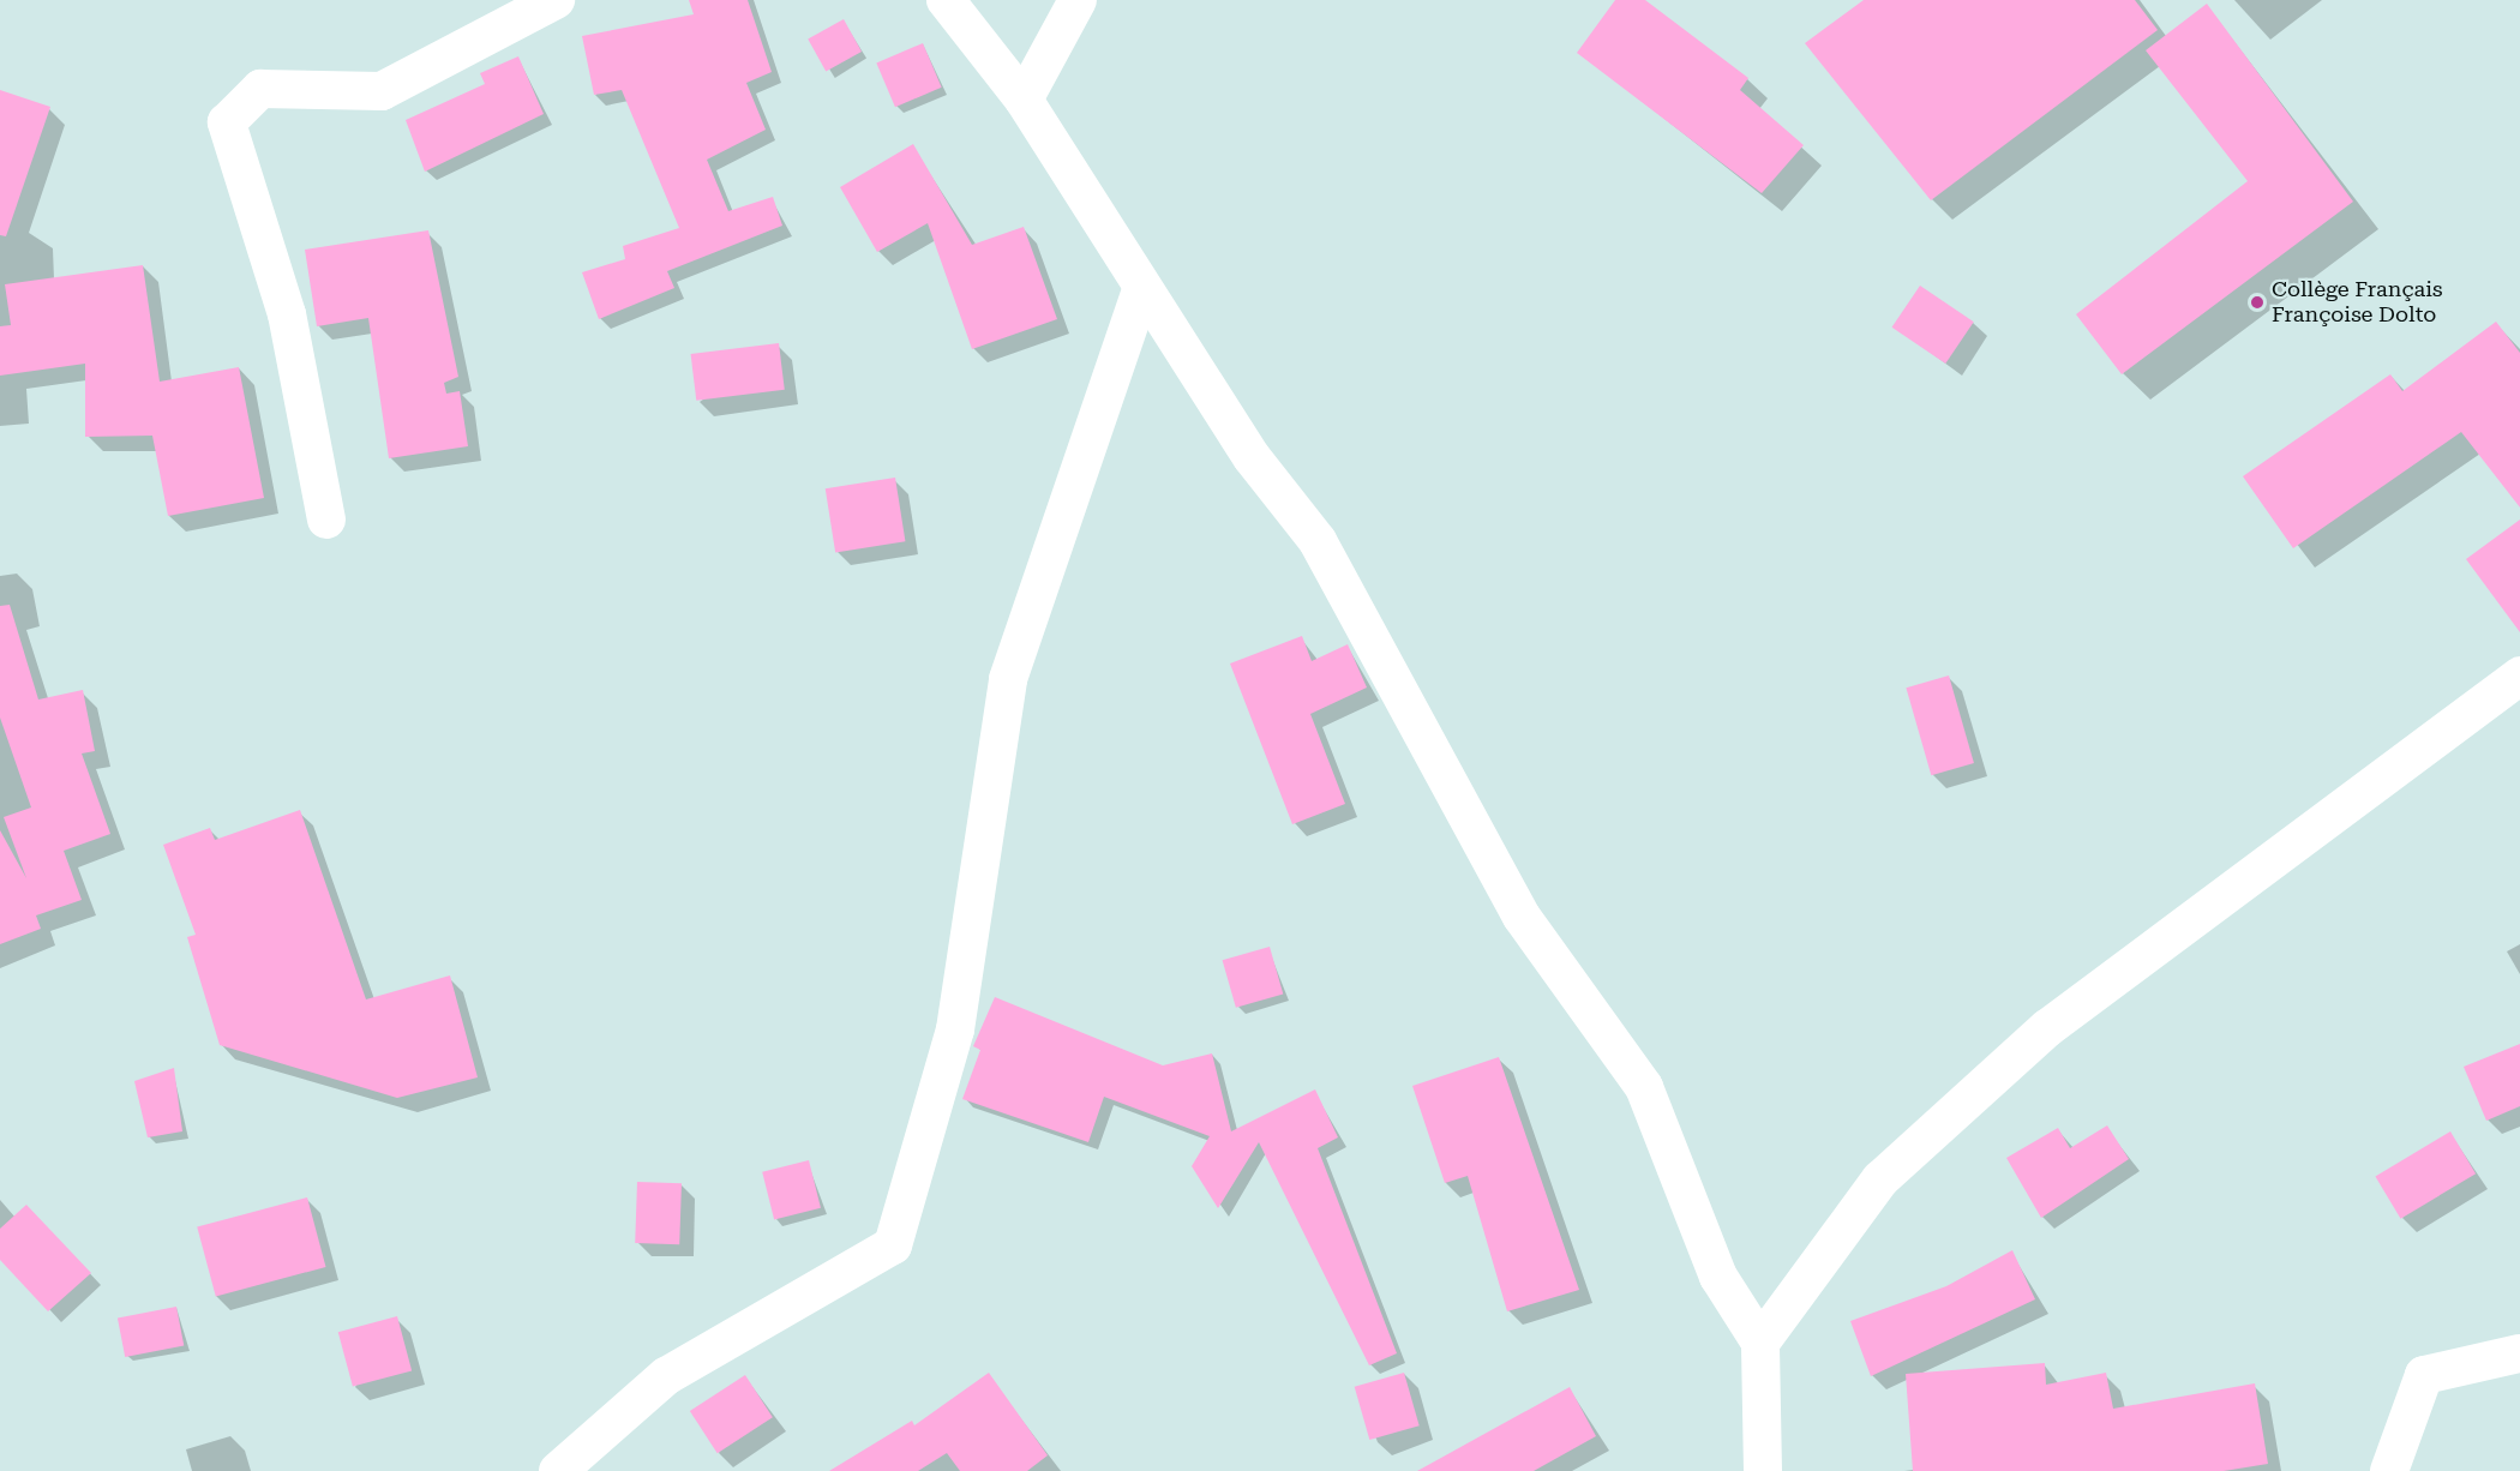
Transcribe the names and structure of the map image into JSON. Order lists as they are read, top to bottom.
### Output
{
  "places": ["Collège Français Françoise Dolto"]
}
